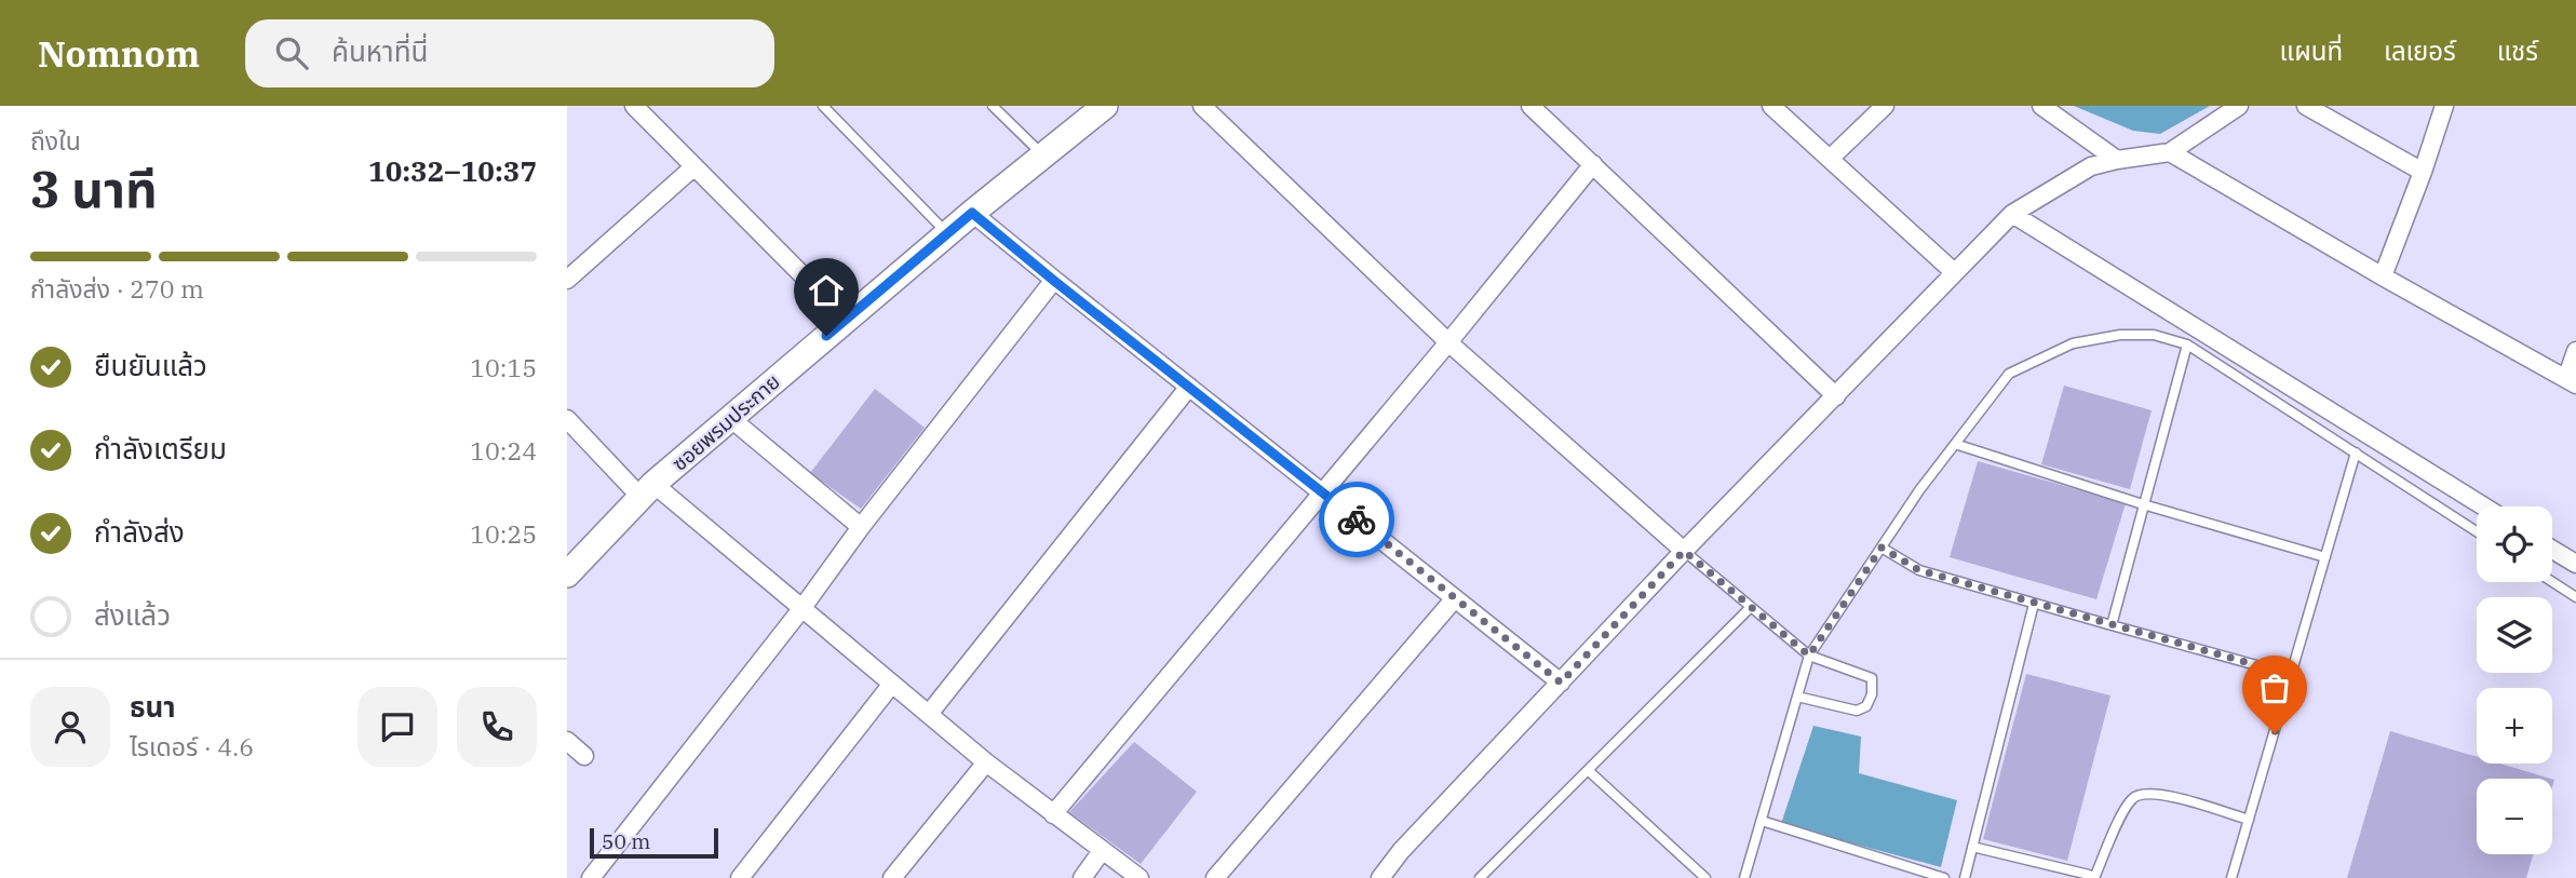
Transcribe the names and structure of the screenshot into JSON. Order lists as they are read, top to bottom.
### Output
{
  "streets": {
    "street": ["ซอยพรมประกาย"]
  },
  "scale_bar": "50 m",
  "page": {
    "header": "Nomnom",
    "search": "ค้นหาที่นี่",
    "nav": ["แผนที่", "เลเยอร์", "แชร์"],
    "heading": ["3 นาที", "ถึงใน", "10:32–10:37"],
    "panel": ["ธนา", "ไรเดอร์ · 4.6"],
    "bar": "กำลังส่ง · 270 m",
    "list": [
      ["ยืนยันแล้ว", "10:15"],
      ["กำลังเตรียม", "10:24"],
      ["กำลังส่ง", "10:25"],
      "ส่งแล้ว"
    ],
    "map_buttons": ["+", "−"],
    "scale": "50 m"
  }
}
